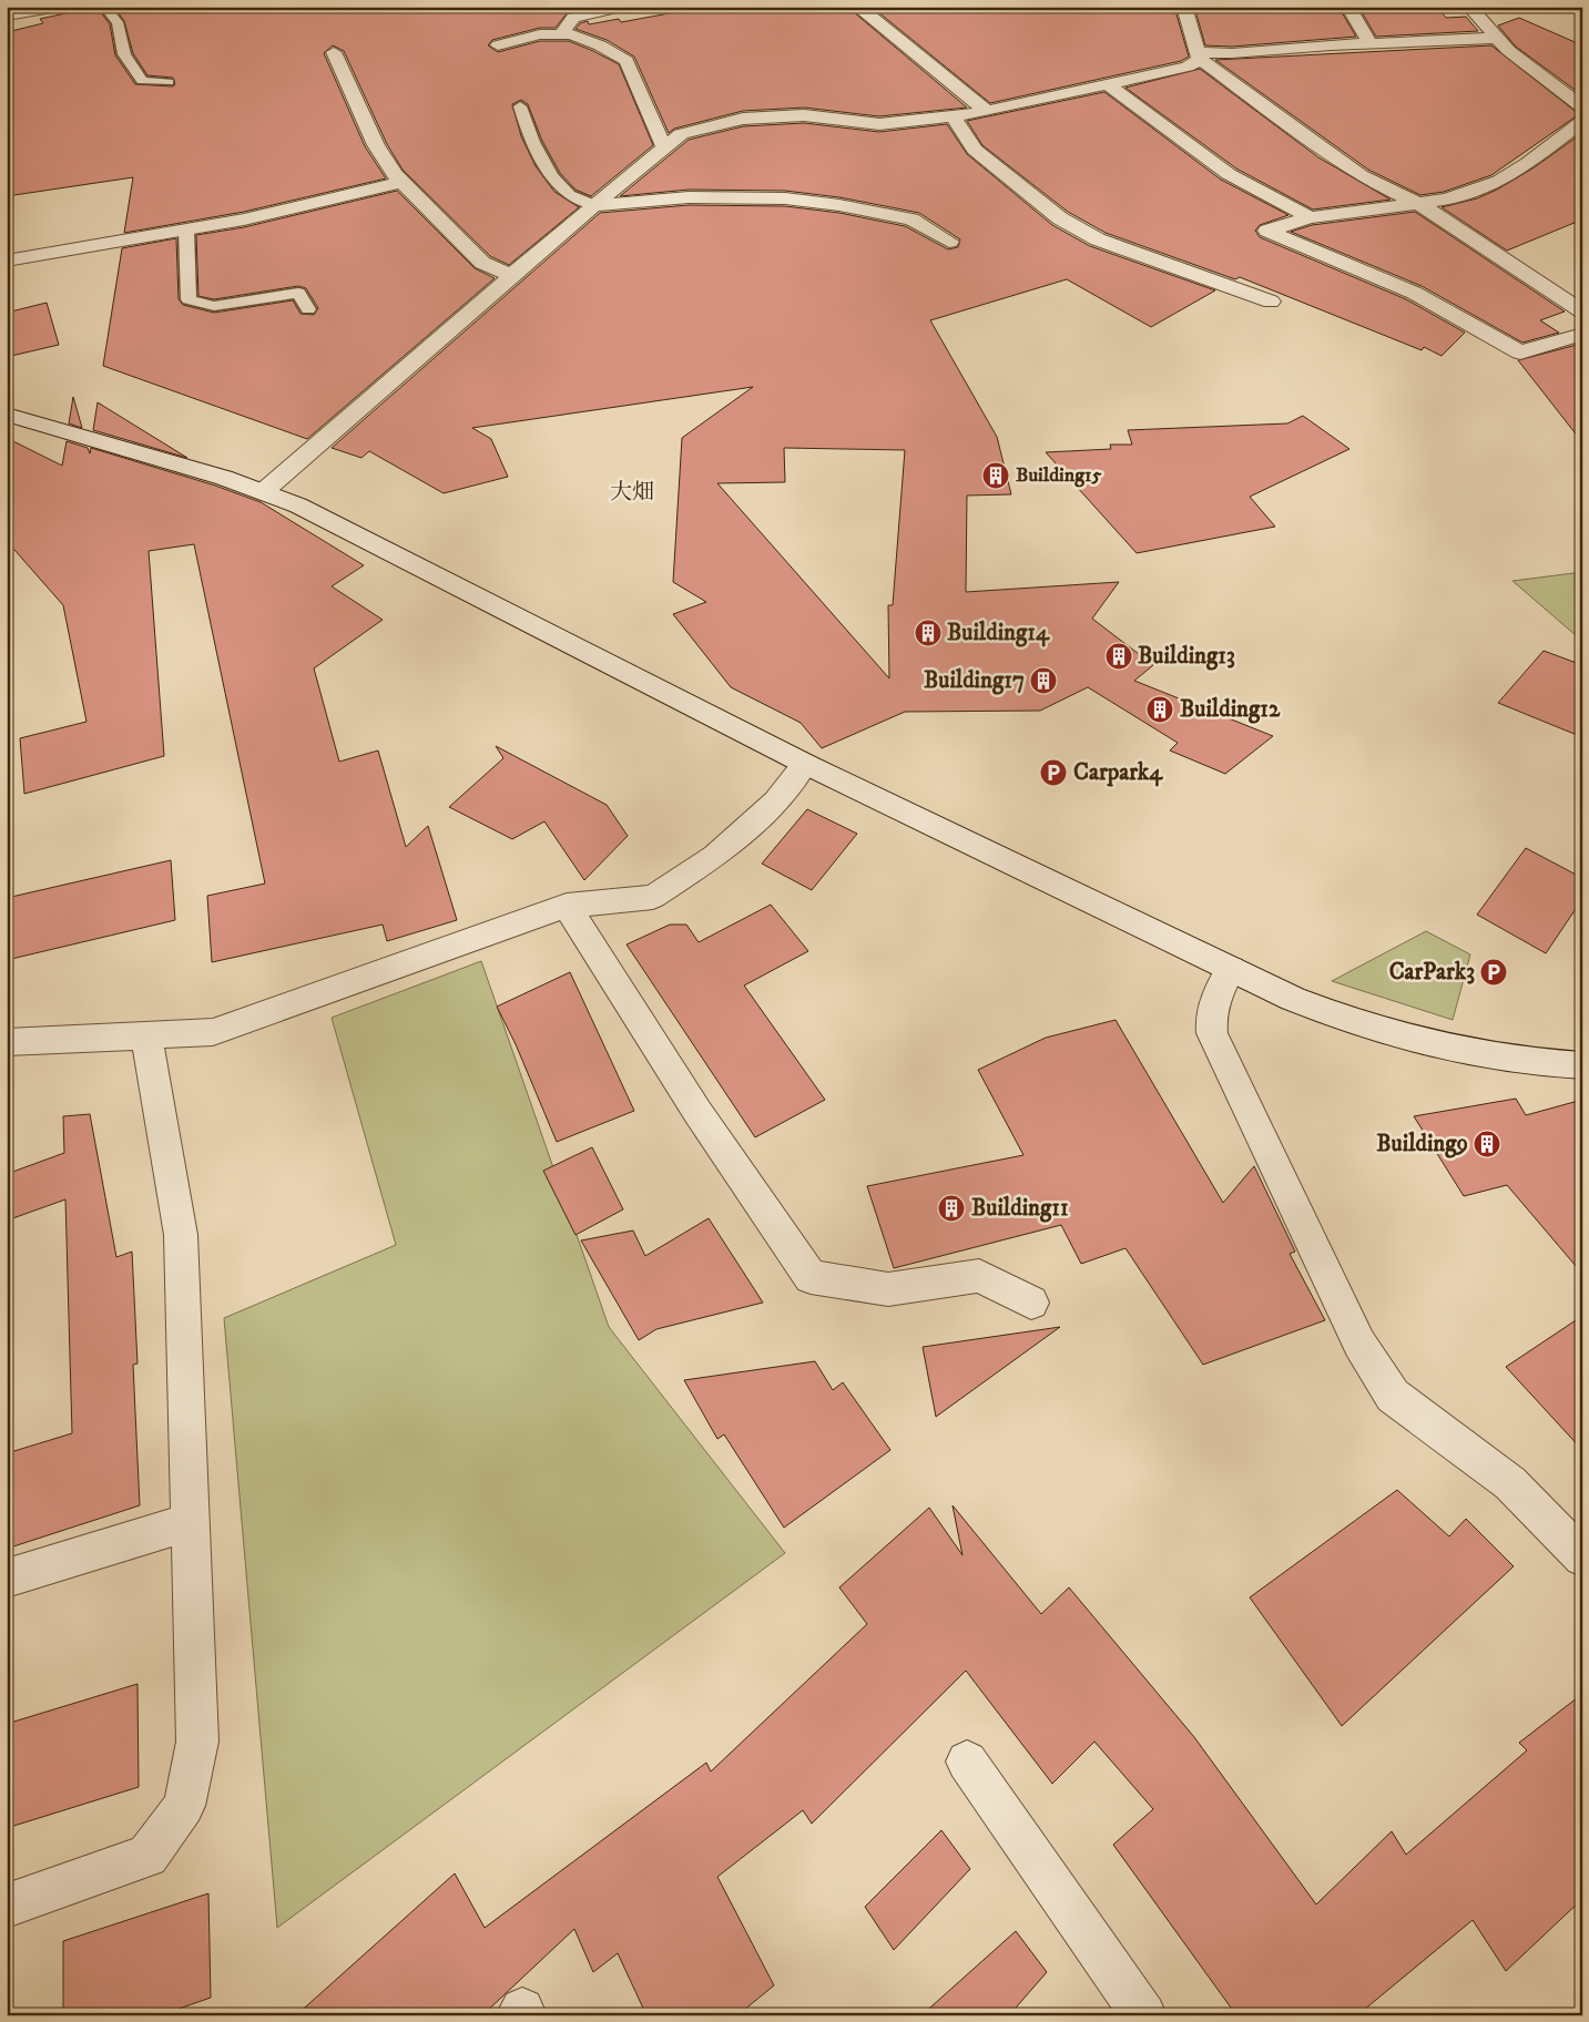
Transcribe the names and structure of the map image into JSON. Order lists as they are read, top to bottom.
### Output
{
  "districts": ["大畑"],
  "places": {
    "building": [
      "Building15",
      "Building14",
      "Building13",
      "Building17",
      "Building12",
      "Building9",
      "Building11"
    ],
    "parking": ["Carpark4", "CarPark3"]
  }
}
